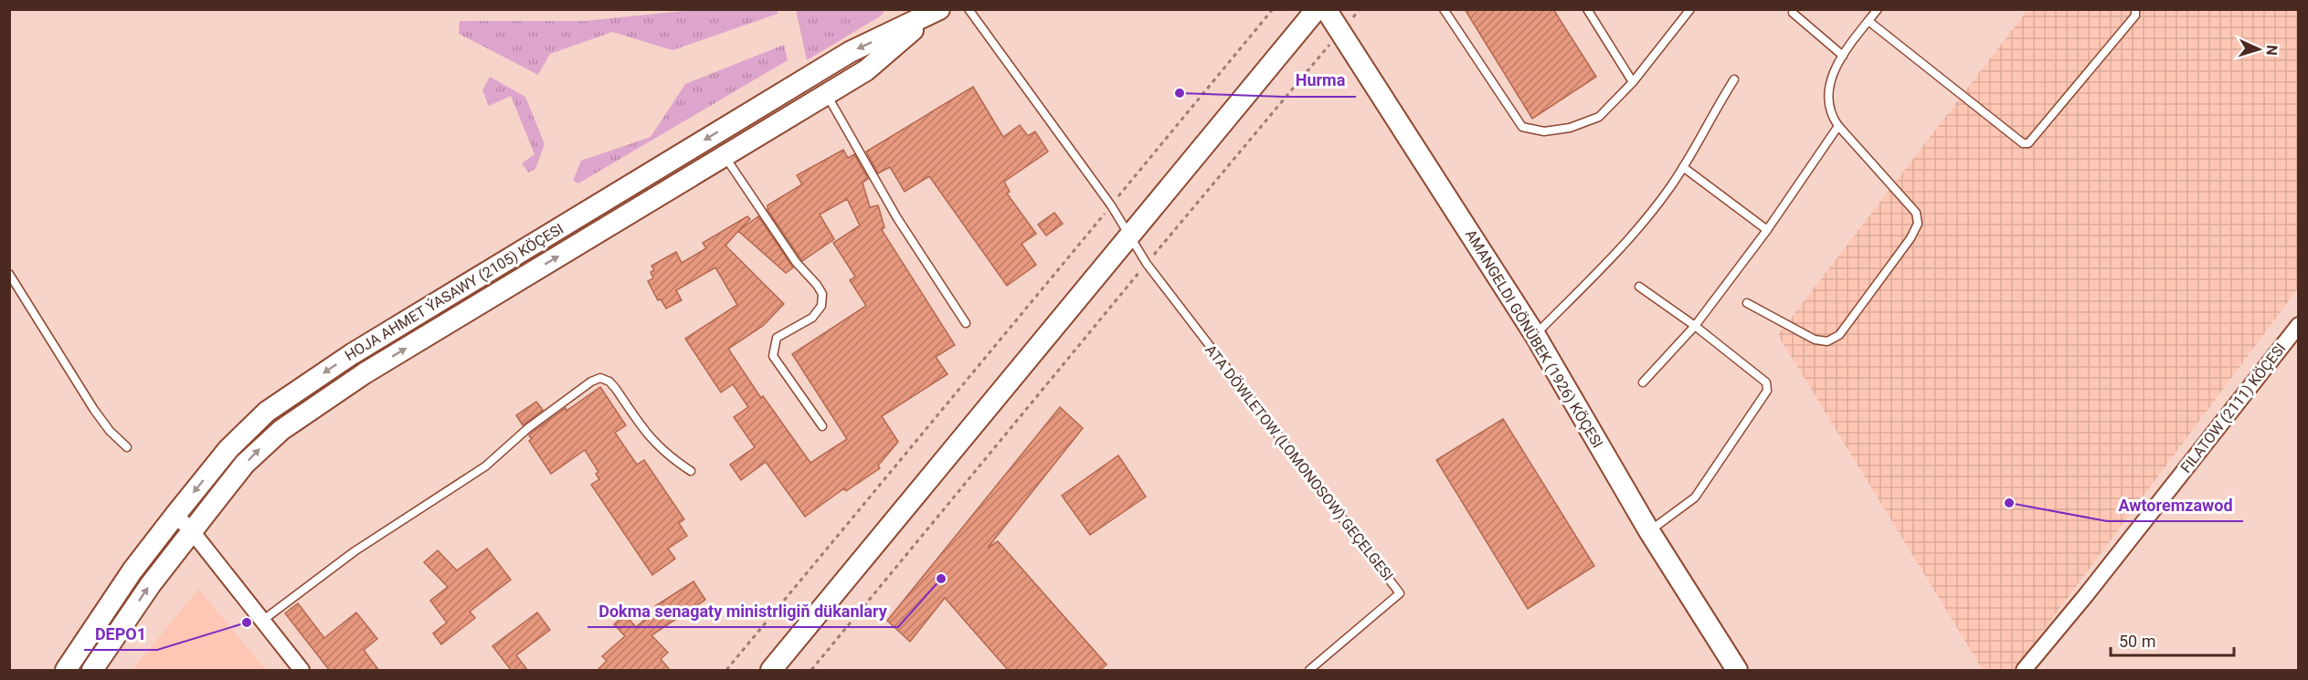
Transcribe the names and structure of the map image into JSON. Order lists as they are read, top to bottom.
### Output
{
  "streets": {
    "street": ["HOJA AHMET ÝASAWY (2105) KÖÇESI", "AMANGELDI GÖNÜBEK (1926) KÖÇESI", "FILATOW (2111) KÖÇESI"],
    "lane": ["ATA DÖWLETOW (LOMONOSOW) GEÇELGESI"]
  },
  "places": [
    "Hurma",
    "Awtoremzawod",
    "Dokma senagaty ministrligiň dükanlary",
    "DEPO1"
  ],
  "scale_bar": "50 m",
  "north": "right"
}
